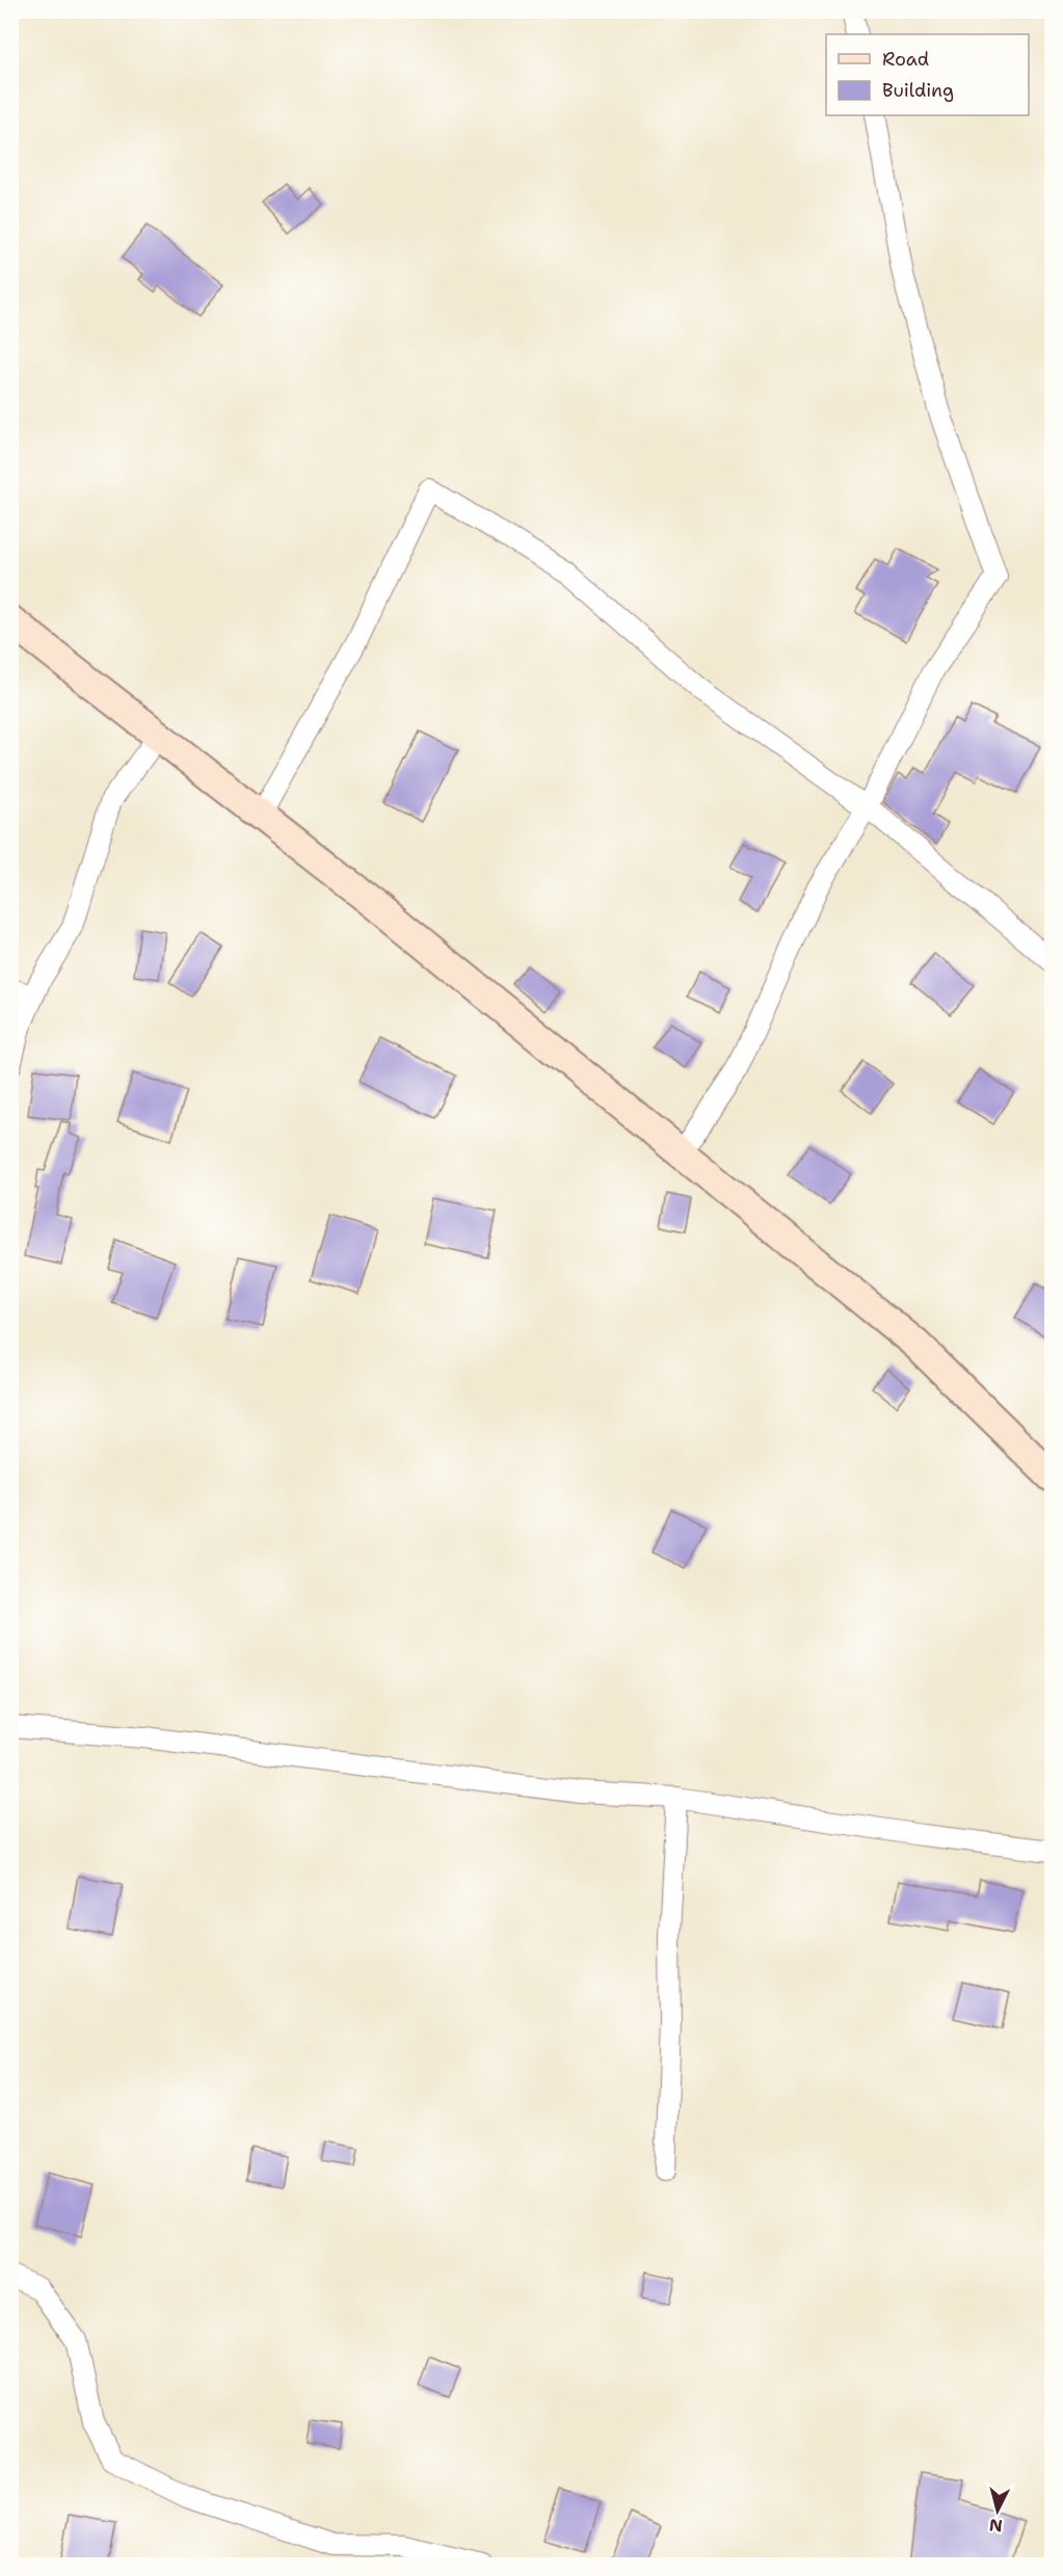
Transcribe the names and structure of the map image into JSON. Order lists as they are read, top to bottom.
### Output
{
  "legend": ["Road", "Building"],
  "north": "bottom"
}
